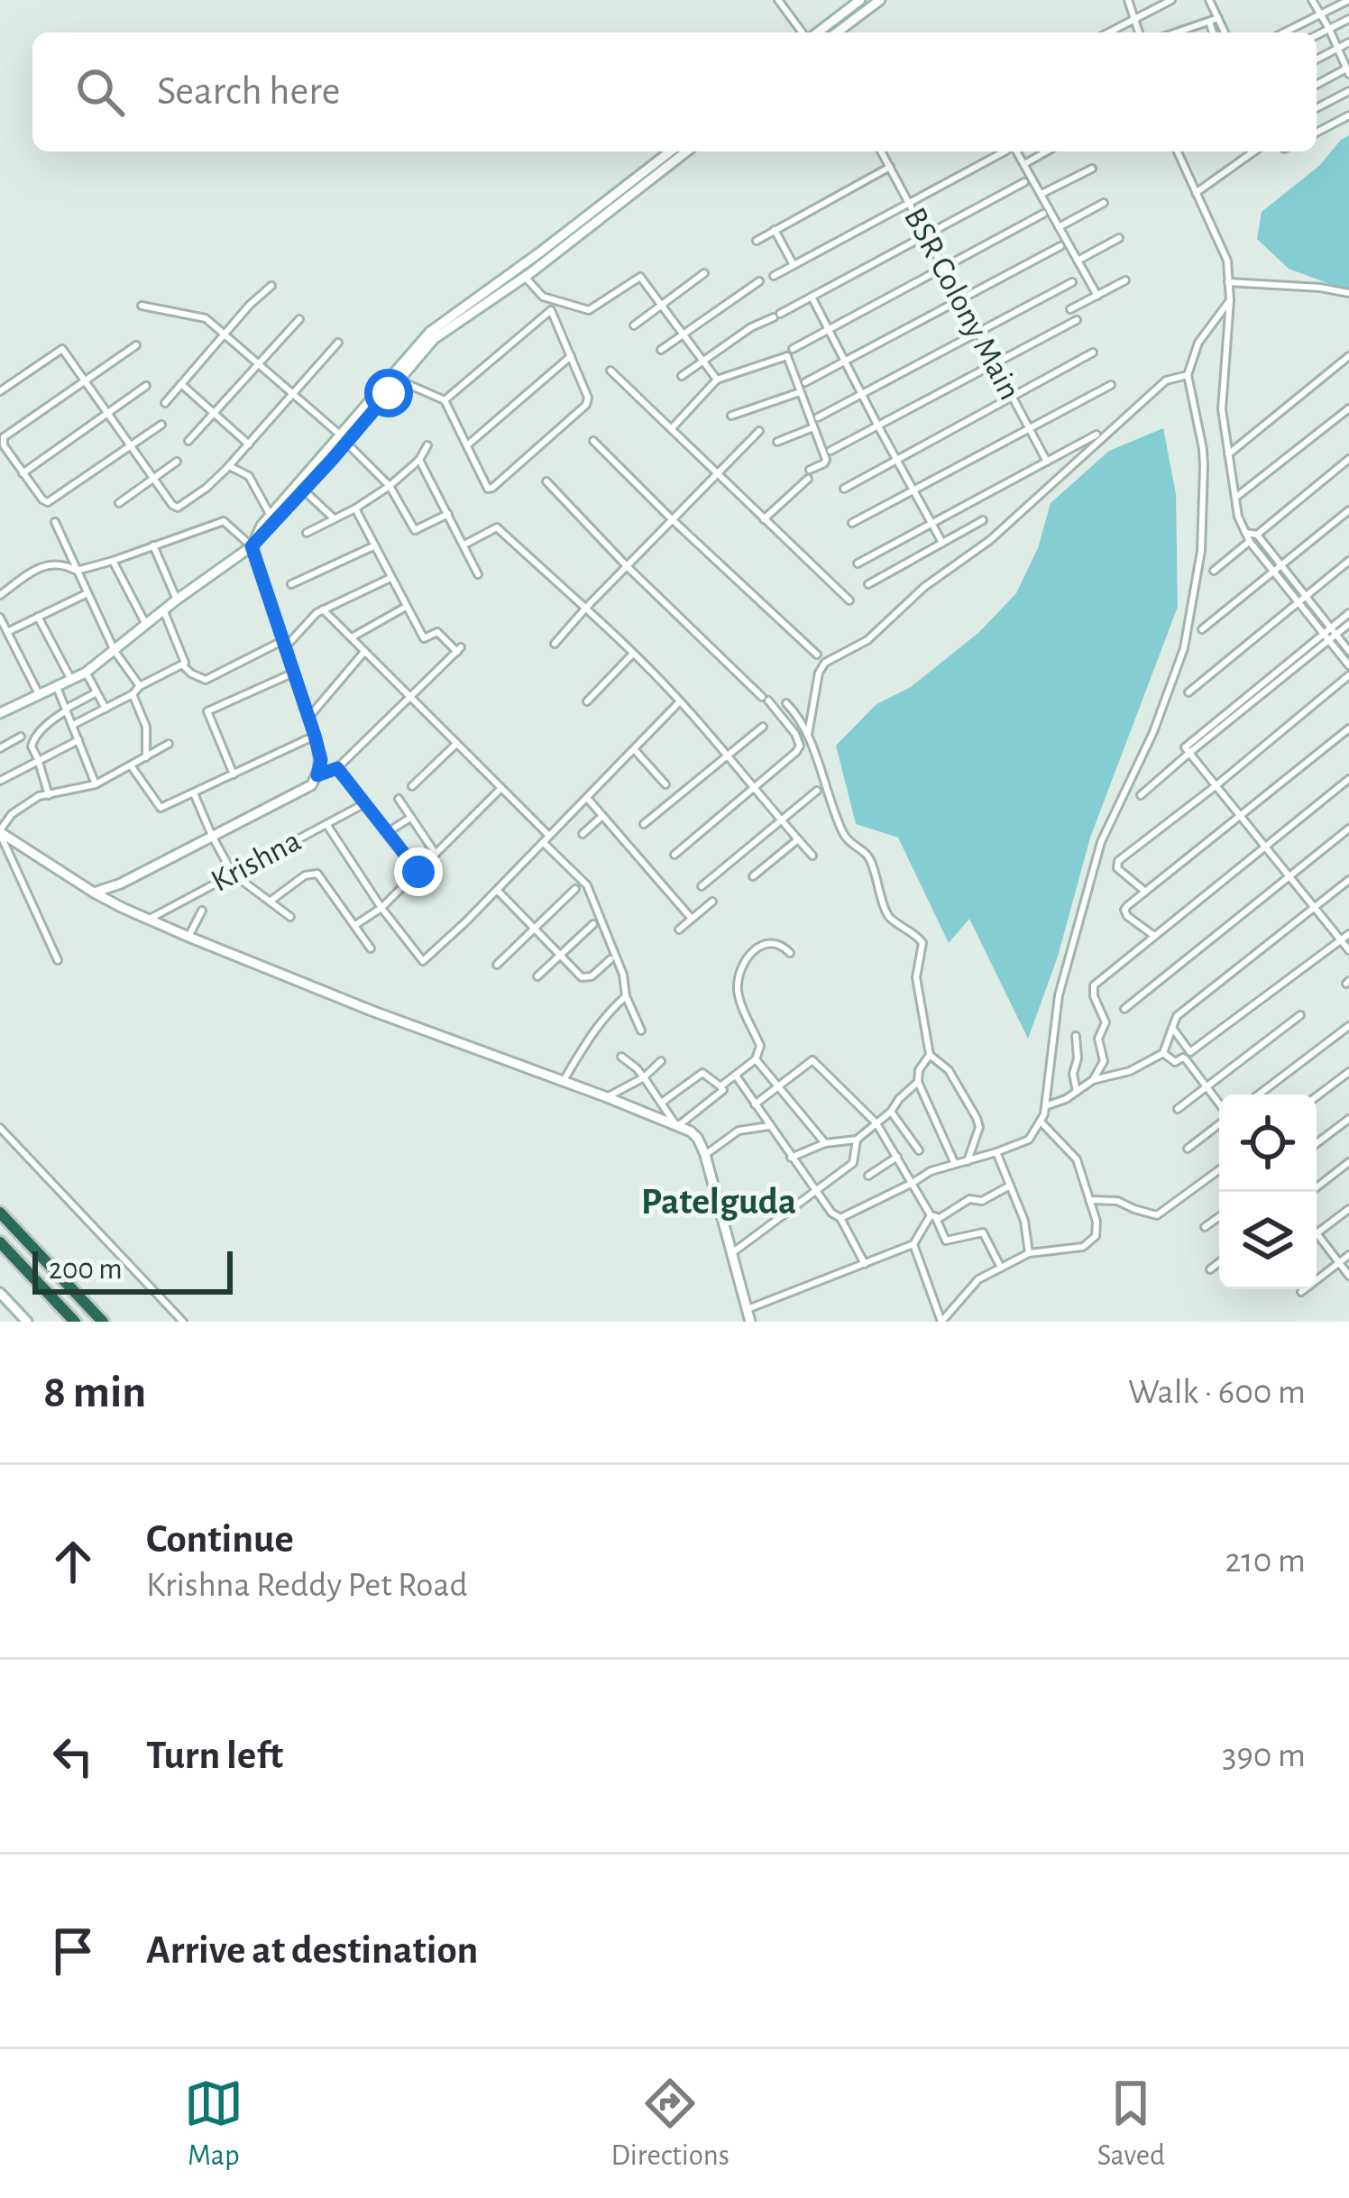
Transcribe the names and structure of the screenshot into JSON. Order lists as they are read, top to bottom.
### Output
{
  "streets": {
    "street": ["BSR Colony Main", "Krishna"]
  },
  "districts": ["Patelguda"],
  "scale_bar": "200 m",
  "page": {
    "search": "Search here",
    "scale": "200 m",
    "heading": ["8 min", "Walk · 600 m"],
    "list": [
      ["Continue", "Krishna Reddy Pet Road", "210 m"],
      ["Turn left", "390 m"],
      "Arrive at destination"
    ],
    "nav": ["Map", "Directions", "Saved"]
  }
}
